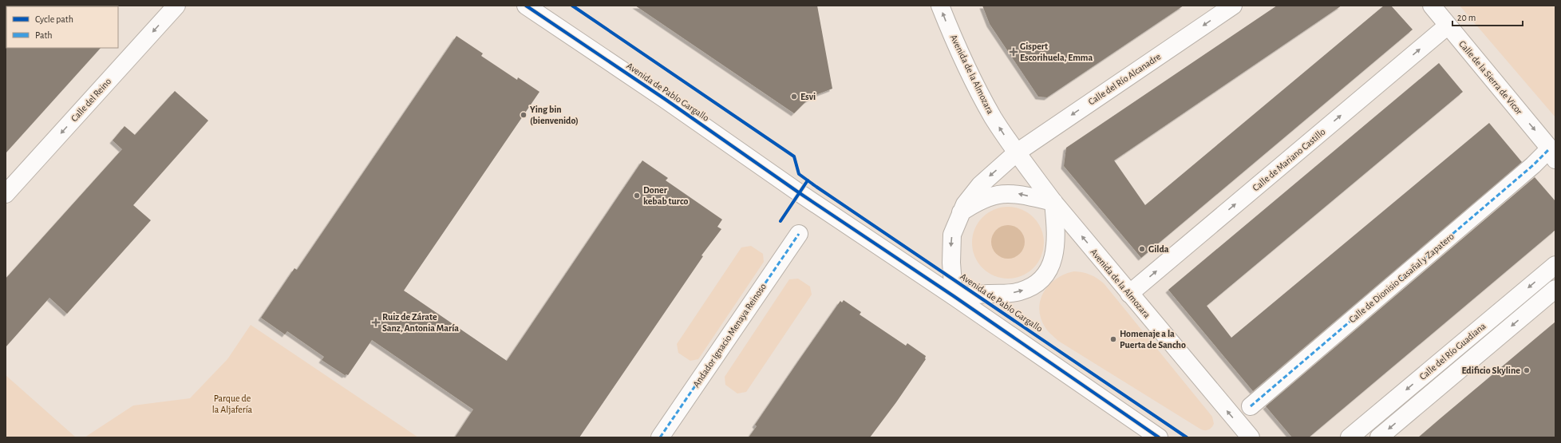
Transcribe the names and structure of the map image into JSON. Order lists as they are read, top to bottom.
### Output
{
  "streets": {
    "street": [
      "Avenida de la Almozara",
      "Calle de la Sierra de Vicor",
      "Calle del Río Alcanadre",
      "Avenida de Pablo Gargallo",
      "Calle del Reino",
      "Calle de Mariano Castillo",
      "Calle de Dionisio Casañal y Zapatero",
      "Andador Ignacio Menaya Reinoso",
      "Calle del Río Guadiana"
    ]
  },
  "crossings": [
    ["Avenida de la Almozara", "Calle del Río Alcanadre"],
    ["Avenida de la Almozara", "Avenida de Pablo Gargallo"],
    ["Avenida de la Almozara", "Calle de Mariano Castillo"],
    ["Calle de la Sierra de Vicor", "Calle de Mariano Castillo"],
    ["Calle de la Sierra de Vicor", "Calle de Dionisio Casañal y Zapatero"],
    ["Calle del Río Alcanadre", "Avenida de Pablo Gargallo"]
  ],
  "one_way": [
    "Avenida de la Almozara",
    "Calle de la Sierra de Vicor",
    "Calle del Río Alcanadre",
    "Calle del Reino",
    "Calle de Mariano Castillo",
    "Calle del Río Guadiana"
  ],
  "parks": ["Parque de la Aljafería"],
  "places": {
    "health": ["Gispert Escorihuela, Emma", "Ruiz de Zárate Sanz, Antonia María"],
    "other": [
      "Esvi",
      "Ying bin (bienvenido)",
      "Doner kebab turco",
      "Gilda",
      "Homenaje a la Puerta de Sancho",
      "Edificio Skyline"
    ]
  },
  "legend": ["Cycle path", "Path"],
  "scale_bar": "20 m"
}
